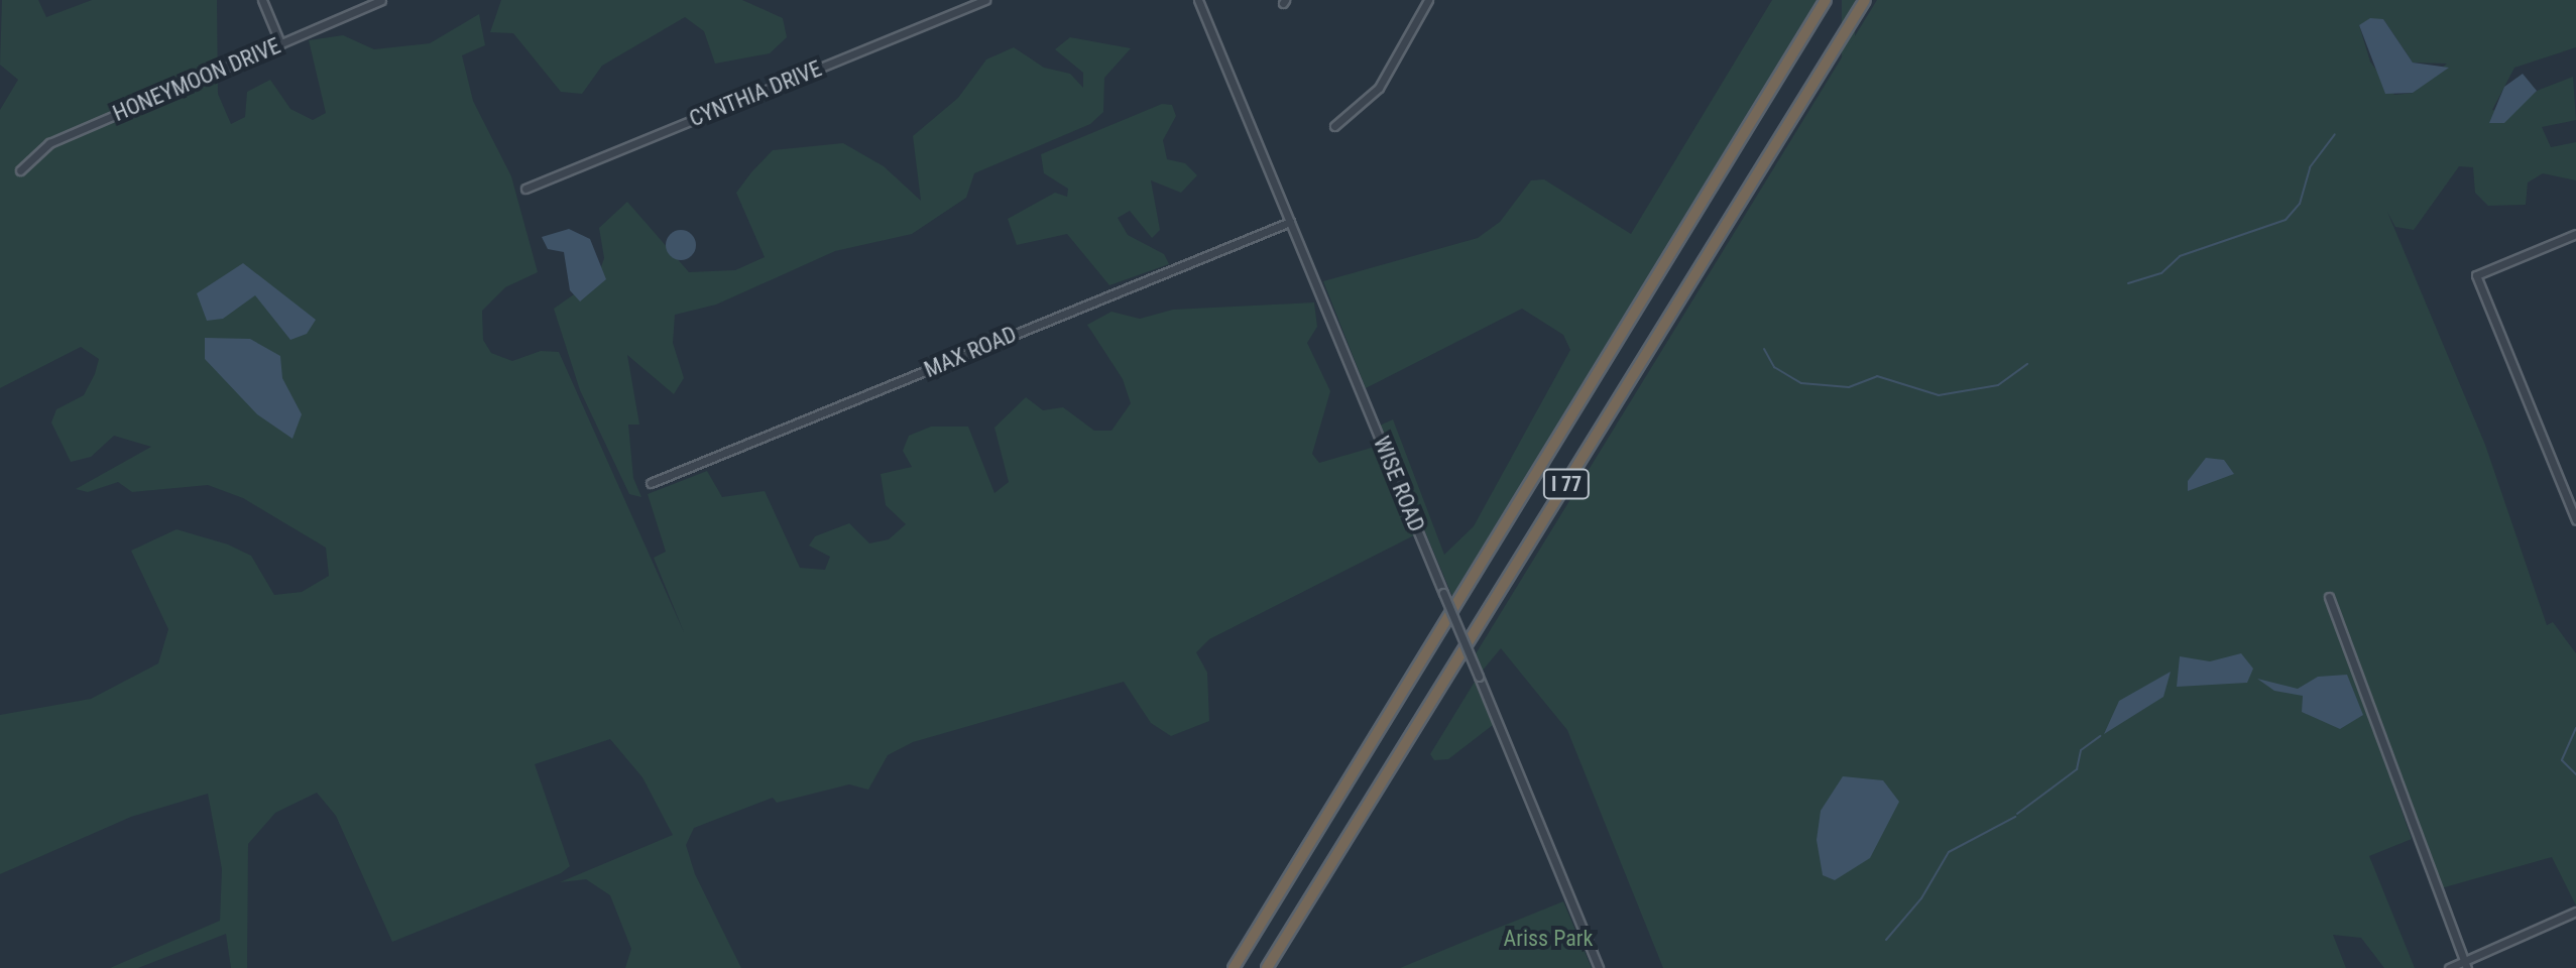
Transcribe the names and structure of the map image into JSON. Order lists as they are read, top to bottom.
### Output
{
  "streets": {
    "highway": ["I 77"],
    "street": [
      "HONEYMOON DRIVE",
      "CYNTHIA DRIVE",
      "MAX ROAD",
      "WISE ROAD"
    ]
  },
  "crossings": [
    ["MAX ROAD", "WISE ROAD"]
  ],
  "parks": ["Ariss Park"]
}
